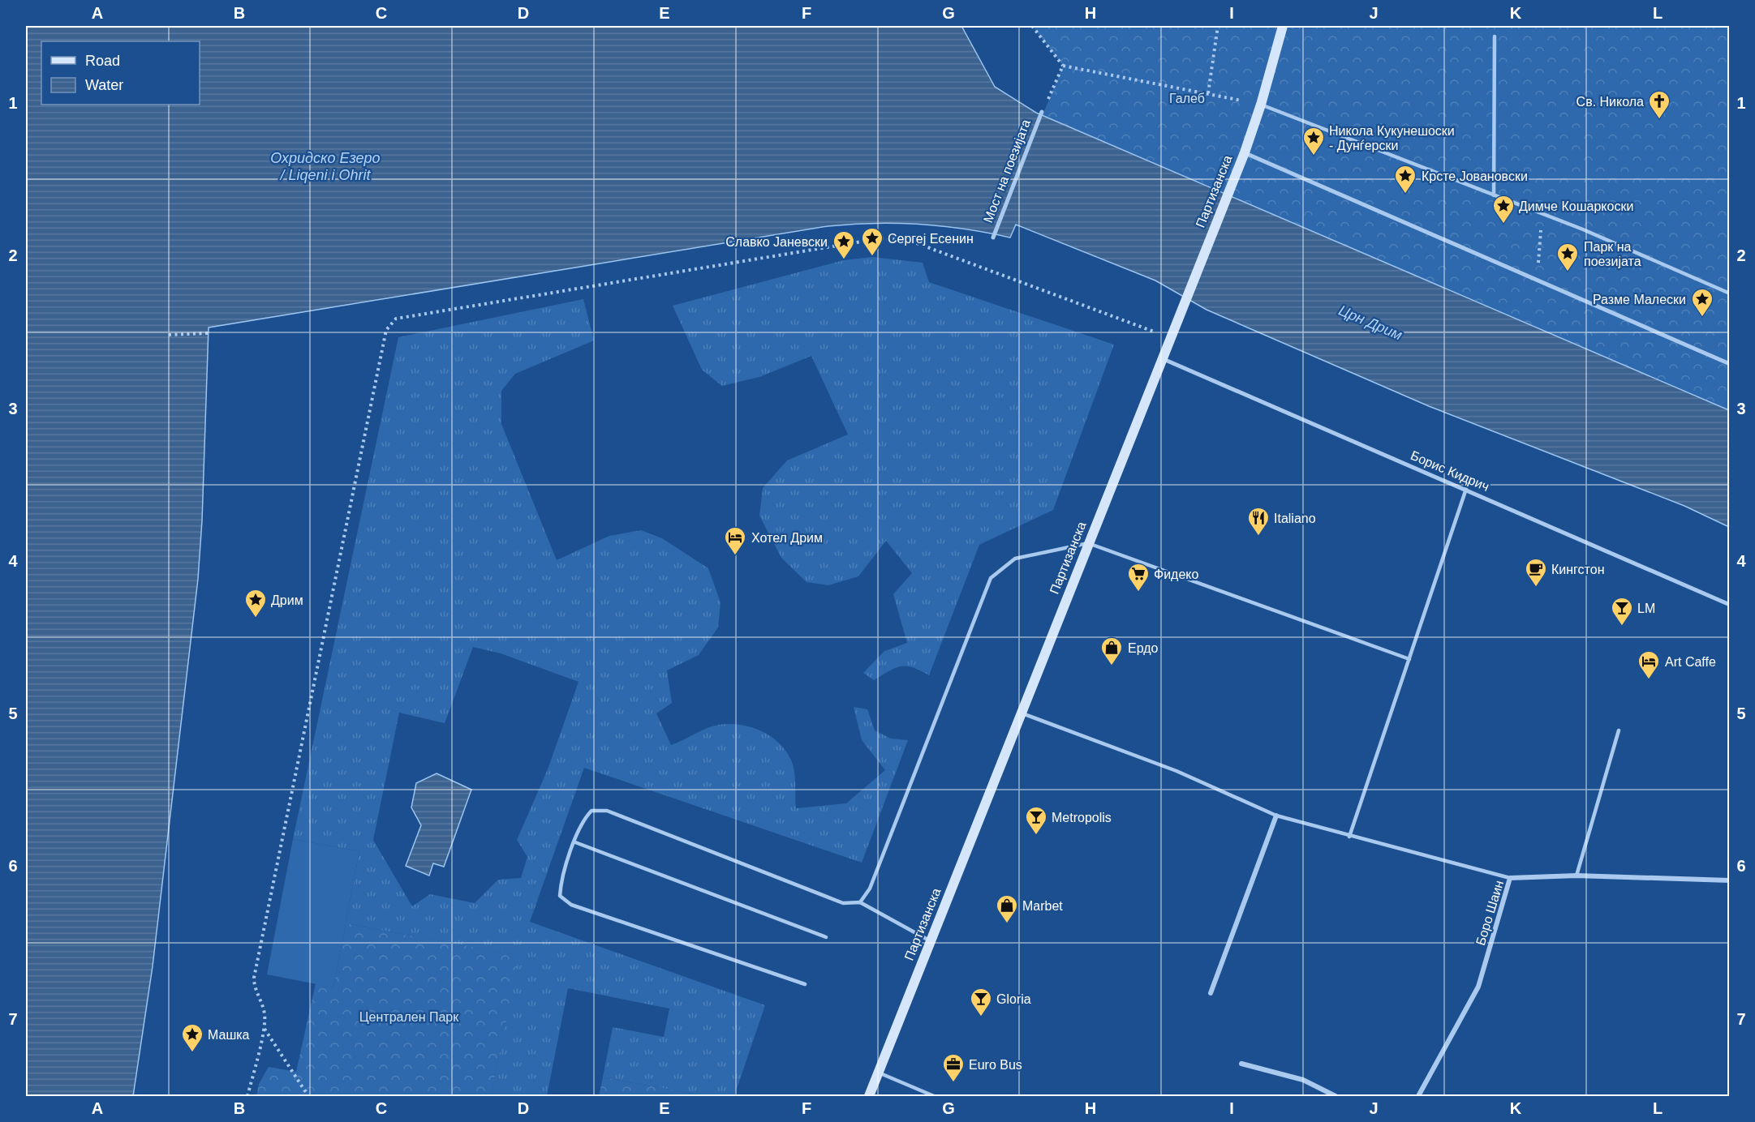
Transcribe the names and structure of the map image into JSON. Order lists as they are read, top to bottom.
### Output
{
  "streets": {
    "main road": ["Партизанска"],
    "street": ["Мост на поезијата", "Борис Кидрич", "Боро Шаин"]
  },
  "crossings": [
    ["Партизанска", "Борис Кидрич"]
  ],
  "water": ["Охридско Езеро / Liqeni i Ohrit", "Црн Дрим"],
  "parks": ["Галеб", "Централен Парк"],
  "places": {
    "church": ["Св. Никола"],
    "place": [
      "Никола Кукунешоски - Дунѓерски",
      "Крсте Јовановски",
      "Димче Кошаркоски",
      "Сергеј Есенин",
      "Славко Јаневски",
      "Парк на поезијата",
      "Разме Малески",
      "Дрим",
      "Машка"
    ],
    "restaurant": ["Italiano"],
    "hotel": ["Хотел Дрим", "Art Caffe"],
    "cafe": ["Кингстон"],
    "supermarket": ["Фидеко"],
    "bar": ["LM", "Metropolis", "Gloria"],
    "shop": ["Ердо", "Marbet"],
    "office": ["Euro Bus"]
  },
  "legend": ["Road", "Water"],
  "grid": {
    "columns": [
      "A",
      "B",
      "C",
      "D",
      "E",
      "F",
      "G",
      "H",
      "I",
      "J",
      "K",
      "L"
    ],
    "rows": [
      "1",
      "2",
      "3",
      "4",
      "5",
      "6",
      "7"
    ]
  }
}
